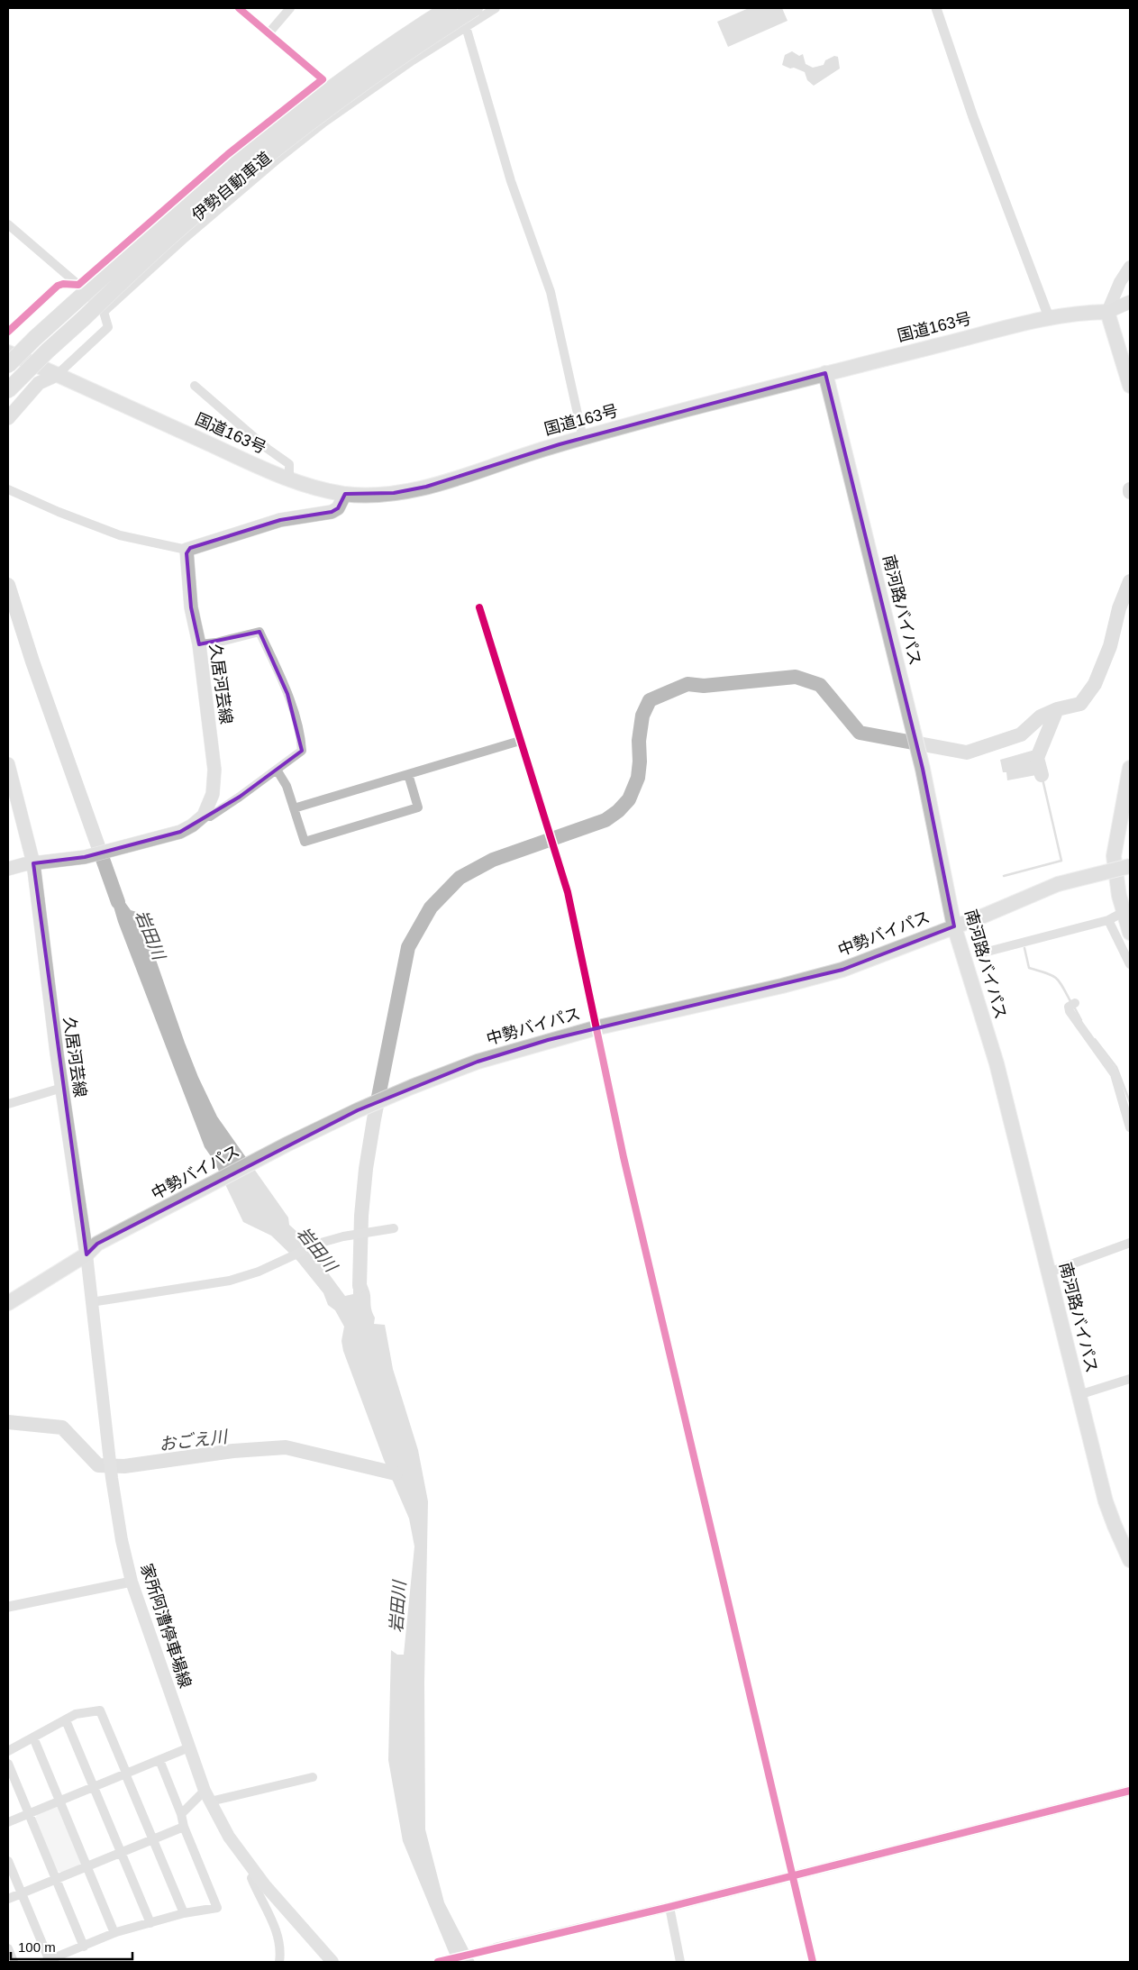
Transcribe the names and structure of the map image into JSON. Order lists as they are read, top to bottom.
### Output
{
  "streets": {
    "highway": [
      "伊勢自動車道",
      "国道163号",
      "南河路バイパス",
      "中勢バイパス"
    ],
    "main road": ["久居河芸線", "家所阿漕停車場線"]
  },
  "crossings": [
    ["国道163号", "南河路バイパス"],
    ["南河路バイパス", "中勢バイパス"],
    ["久居河芸線", "中勢バイパス"],
    ["久居河芸線", "家所阿漕停車場線"],
    ["中勢バイパス", "家所阿漕停車場線"]
  ],
  "water": ["岩田川", "おごえ川"],
  "scale_bar": "100 m"
}
